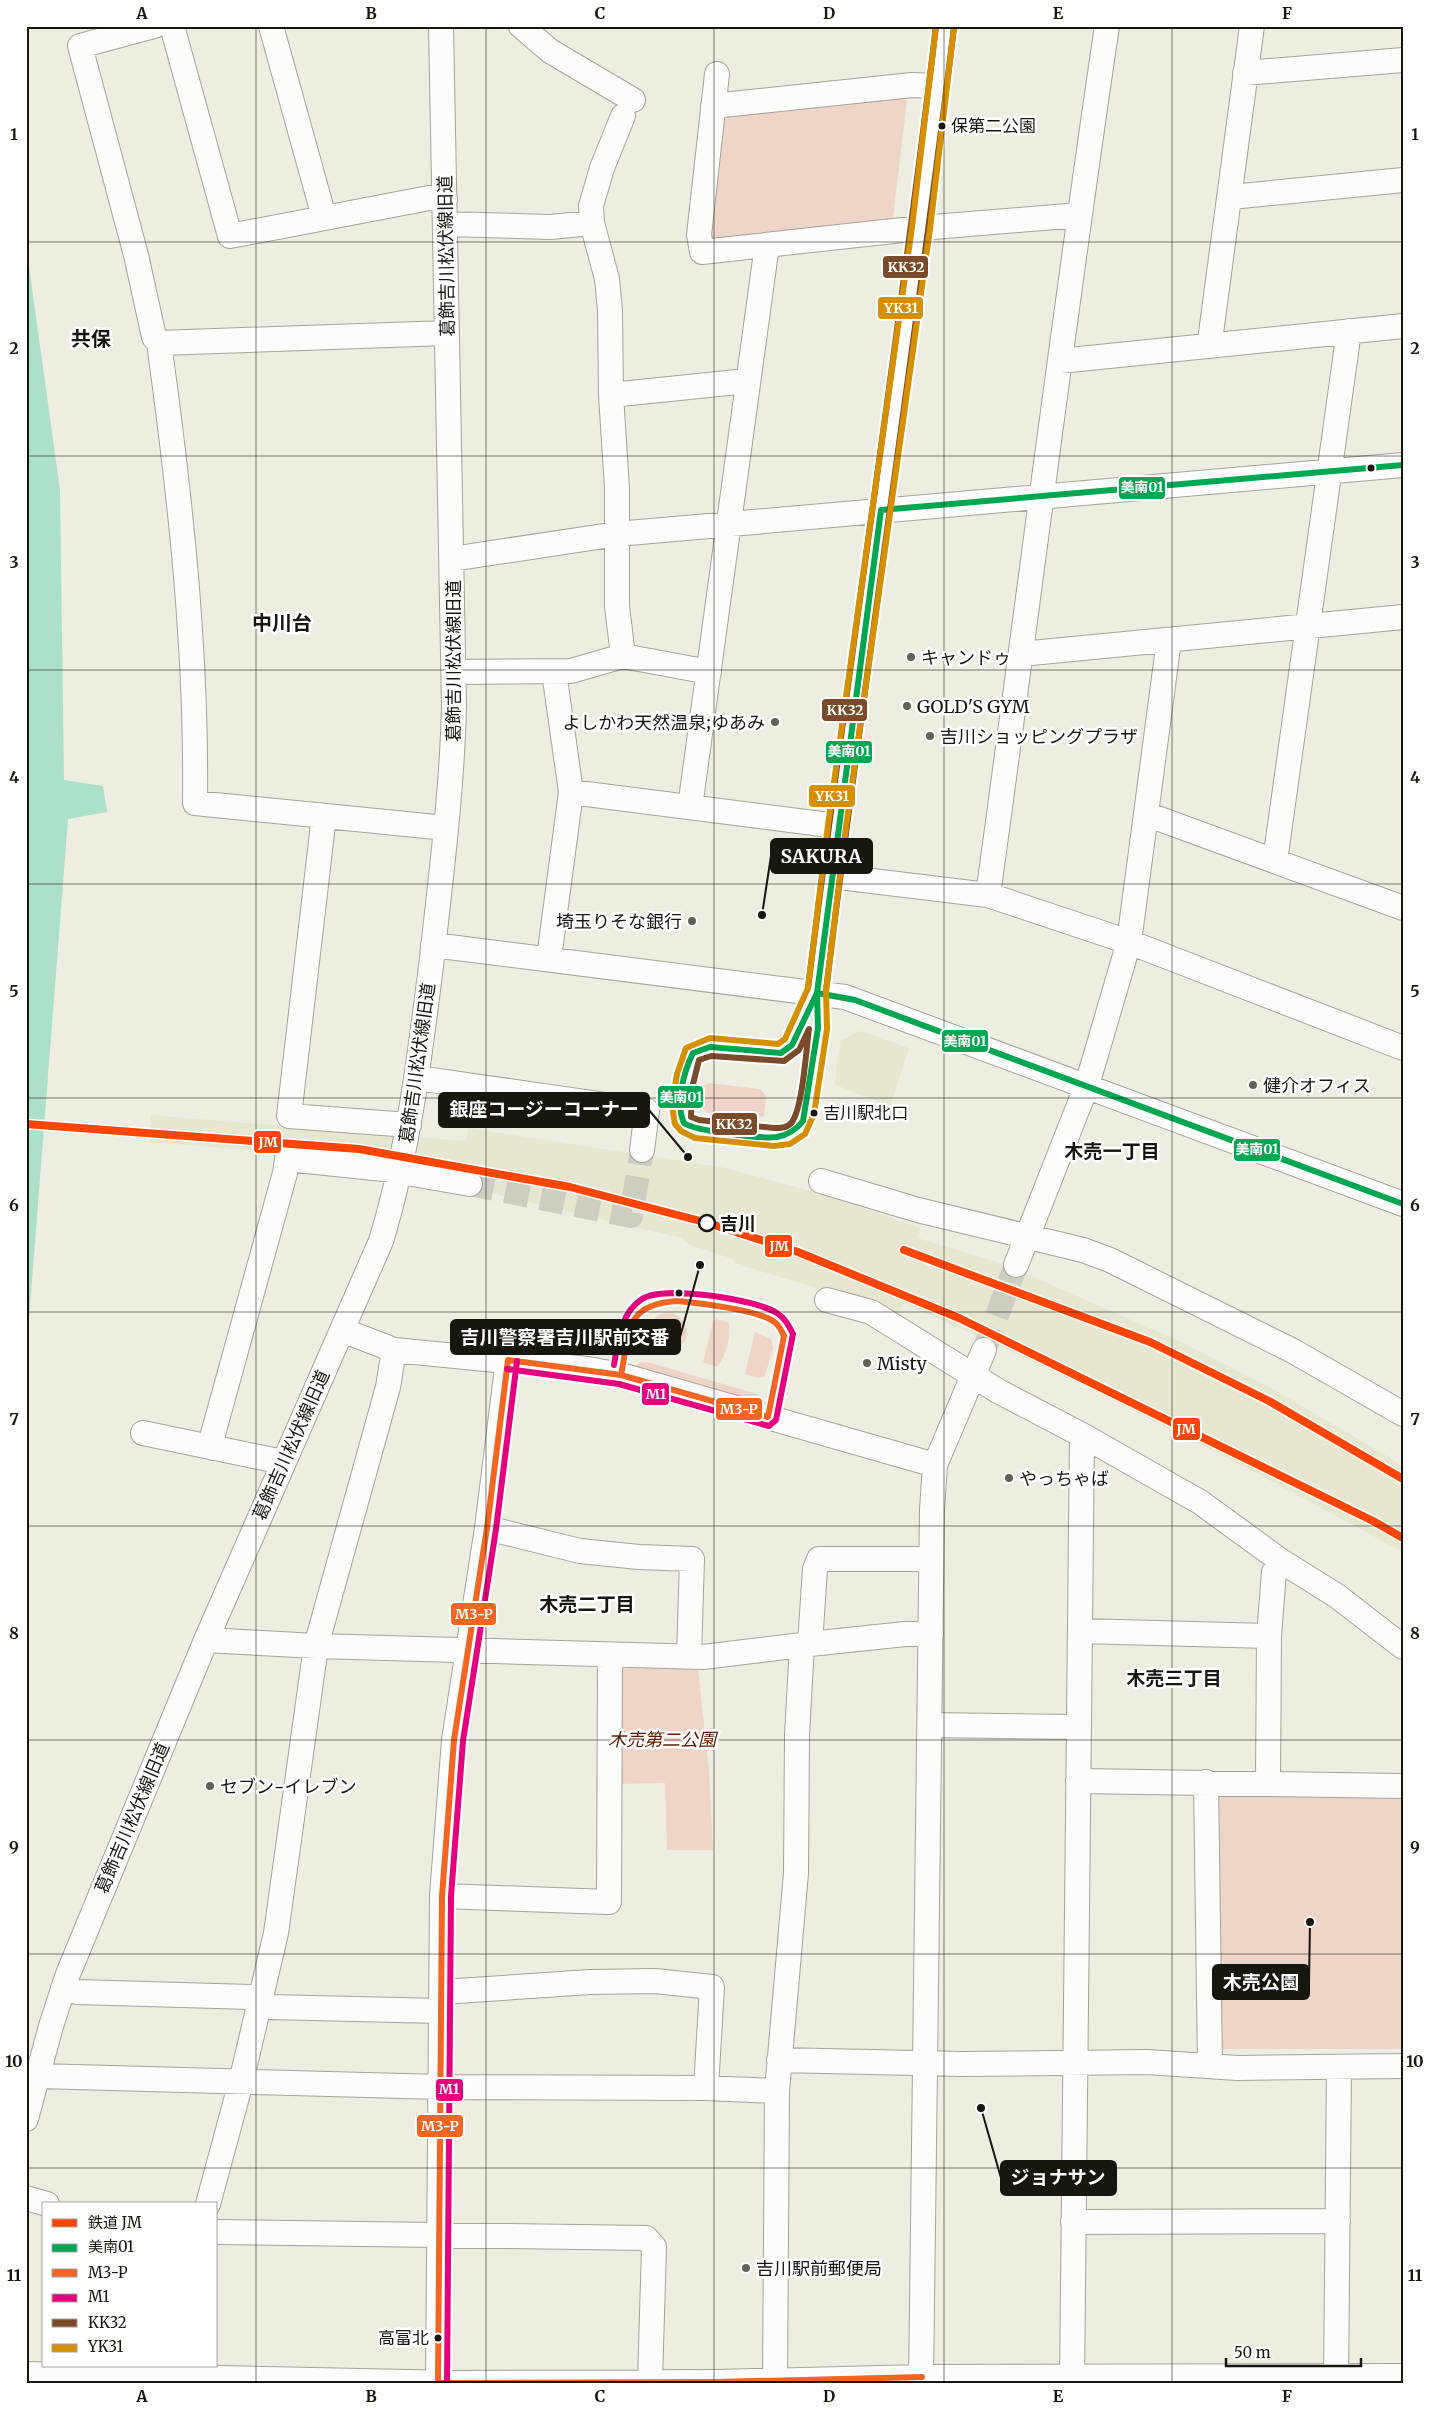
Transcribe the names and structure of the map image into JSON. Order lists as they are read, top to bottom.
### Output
{
  "streets": {
    "street": ["葛飾吉川松伏線旧道"]
  },
  "districts": [
    "共保",
    "中川台",
    "木売一丁目",
    "木売二丁目",
    "木売三丁目"
  ],
  "parks": ["木売第二公園"],
  "places": [
    "保第二公園",
    "キャンドゥ",
    "GOLD'S GYM",
    "よしかわ天然温泉;ゆあみ",
    "吉川ショッピングプラザ",
    "SAKURA",
    "埼玉りそな銀行",
    "健介オフィス",
    "吉川駅北口",
    "銀座コージーコーナー",
    "吉川",
    "吉川警察署吉川駅前交番",
    "Misty",
    "やっちゃば",
    "セブン-イレブン",
    "木売公園",
    "ジョナサン",
    "吉川駅前郵便局",
    "高富北"
  ],
  "lines": [
    "transit line KK32",
    "transit line YK31",
    "transit line 美南01",
    "rail line JM",
    "transit line M1",
    "transit line M3-P"
  ],
  "legend": [
    "鉄道 JM",
    "美南01",
    "M3-P",
    "M1",
    "KK32",
    "YK31"
  ],
  "scale_bar": "50 m",
  "grid": {
    "columns": [
      "A",
      "B",
      "C",
      "D",
      "E",
      "F"
    ],
    "rows": [
      "1",
      "2",
      "3",
      "4",
      "5",
      "6",
      "7",
      "8",
      "9",
      "10",
      "11"
    ]
  }
}
